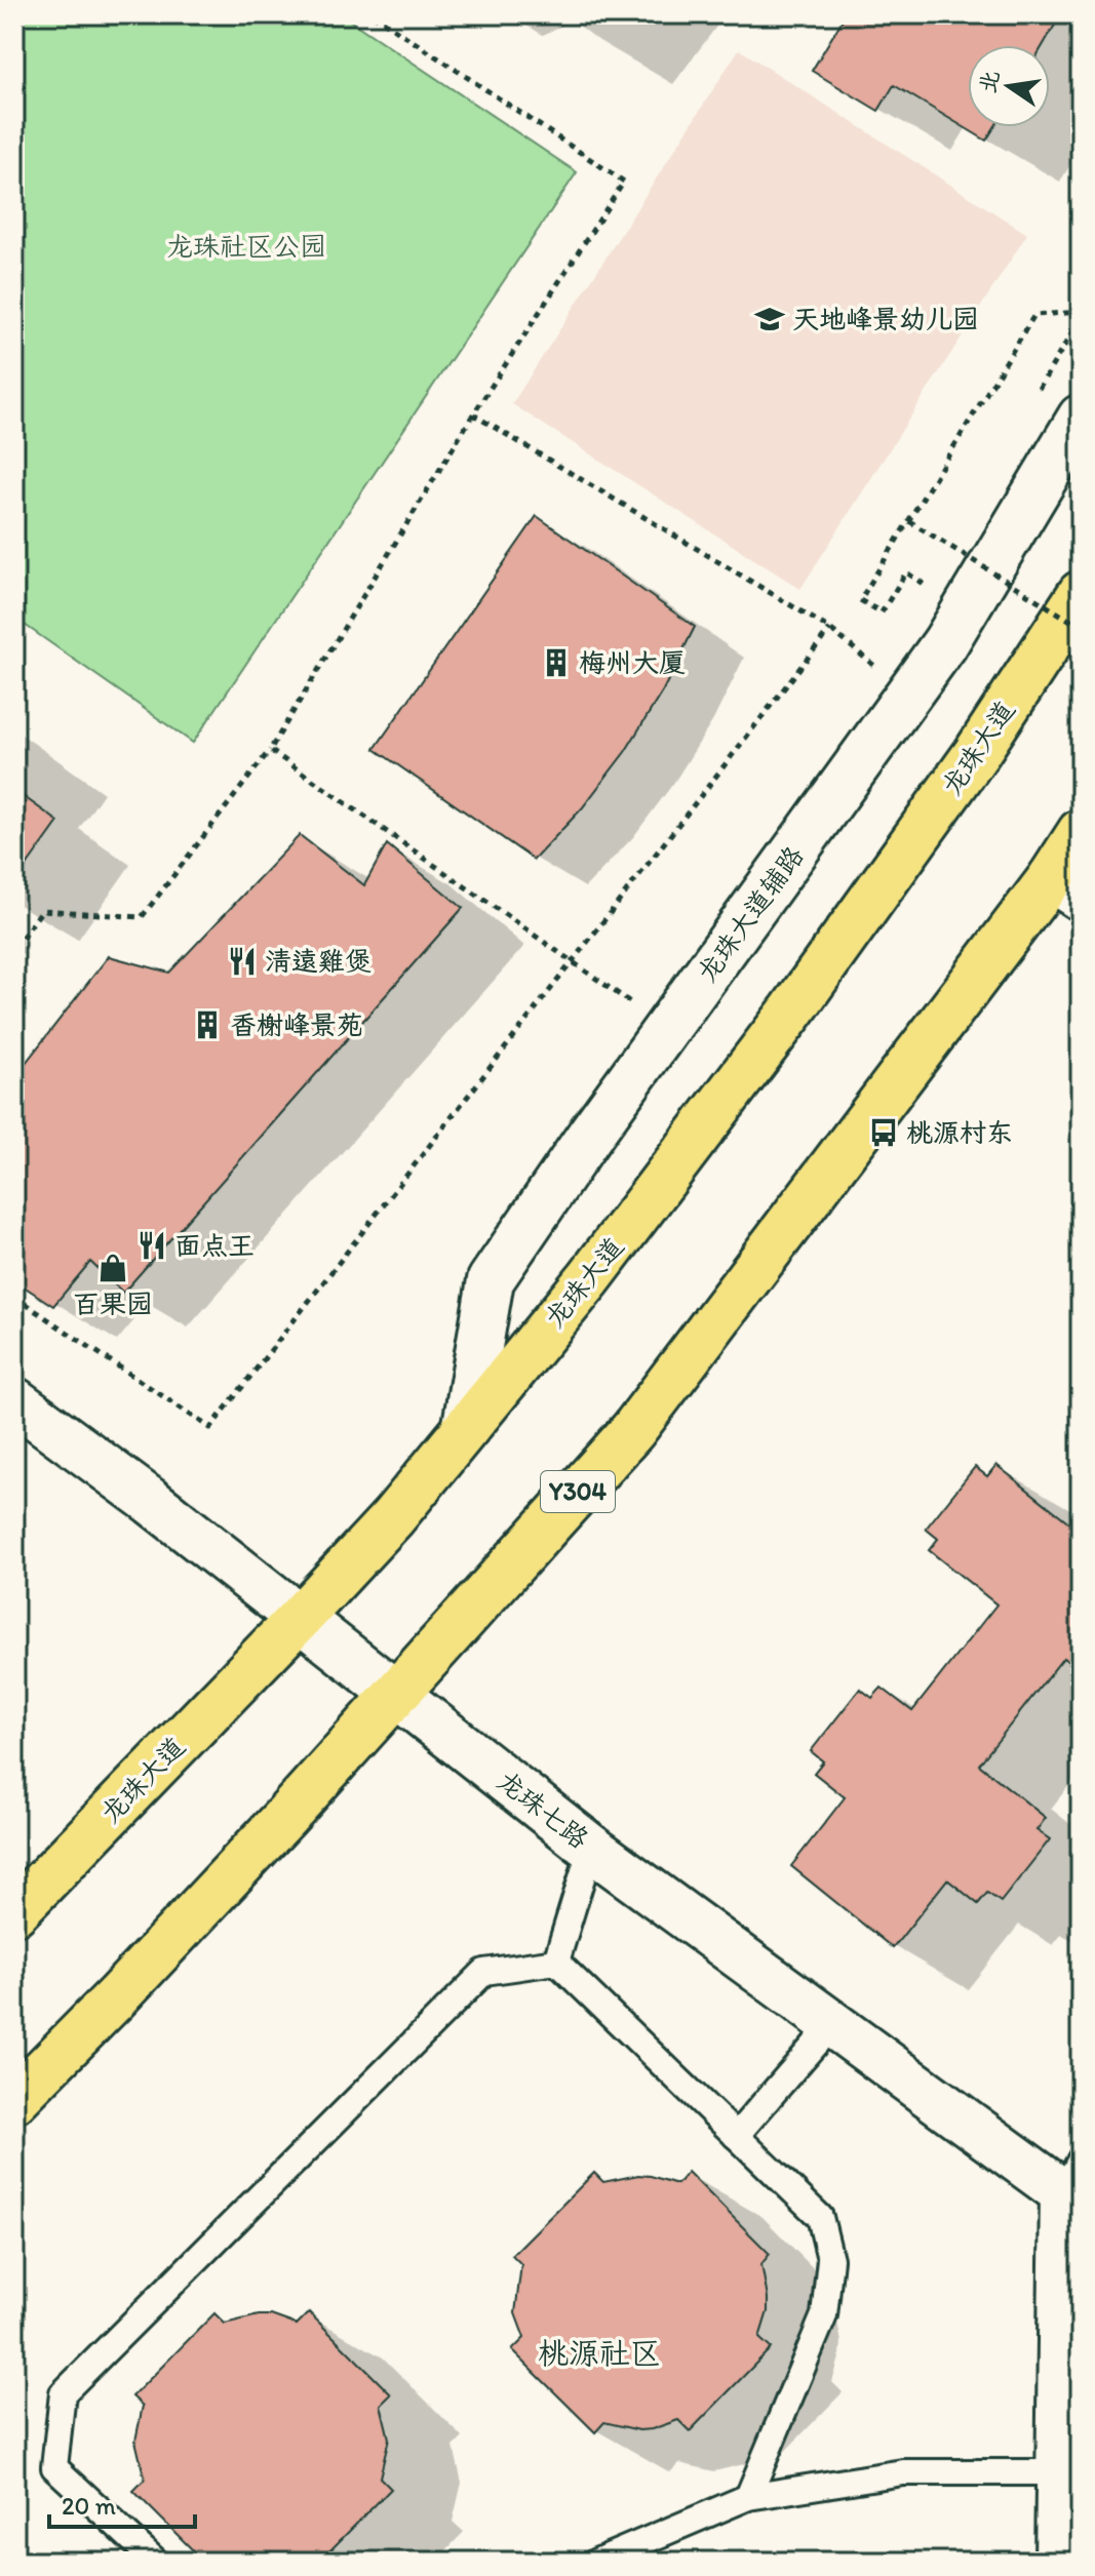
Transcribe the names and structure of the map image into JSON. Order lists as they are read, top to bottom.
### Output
{
  "streets": {
    "main road": ["龙珠大道", "Y304"],
    "street": ["龙珠大道辅路", "龙珠七路"]
  },
  "crossings": [
    ["龙珠大道", "龙珠大道辅路"],
    ["龙珠大道", "龙珠七路"],
    ["Y304", "龙珠七路"]
  ],
  "districts": ["桃源社区"],
  "parks": ["龙珠社区公园"],
  "places": {
    "school or university": ["天地峰景幼儿园"],
    "building": ["梅州大厦", "香榭峰景苑"],
    "restaurant": ["清遠雞煲", "面点王"],
    "bus stop": ["桃源村东"],
    "shop": ["百果园"]
  },
  "scale_bar": "20 m",
  "north": "left"
}
